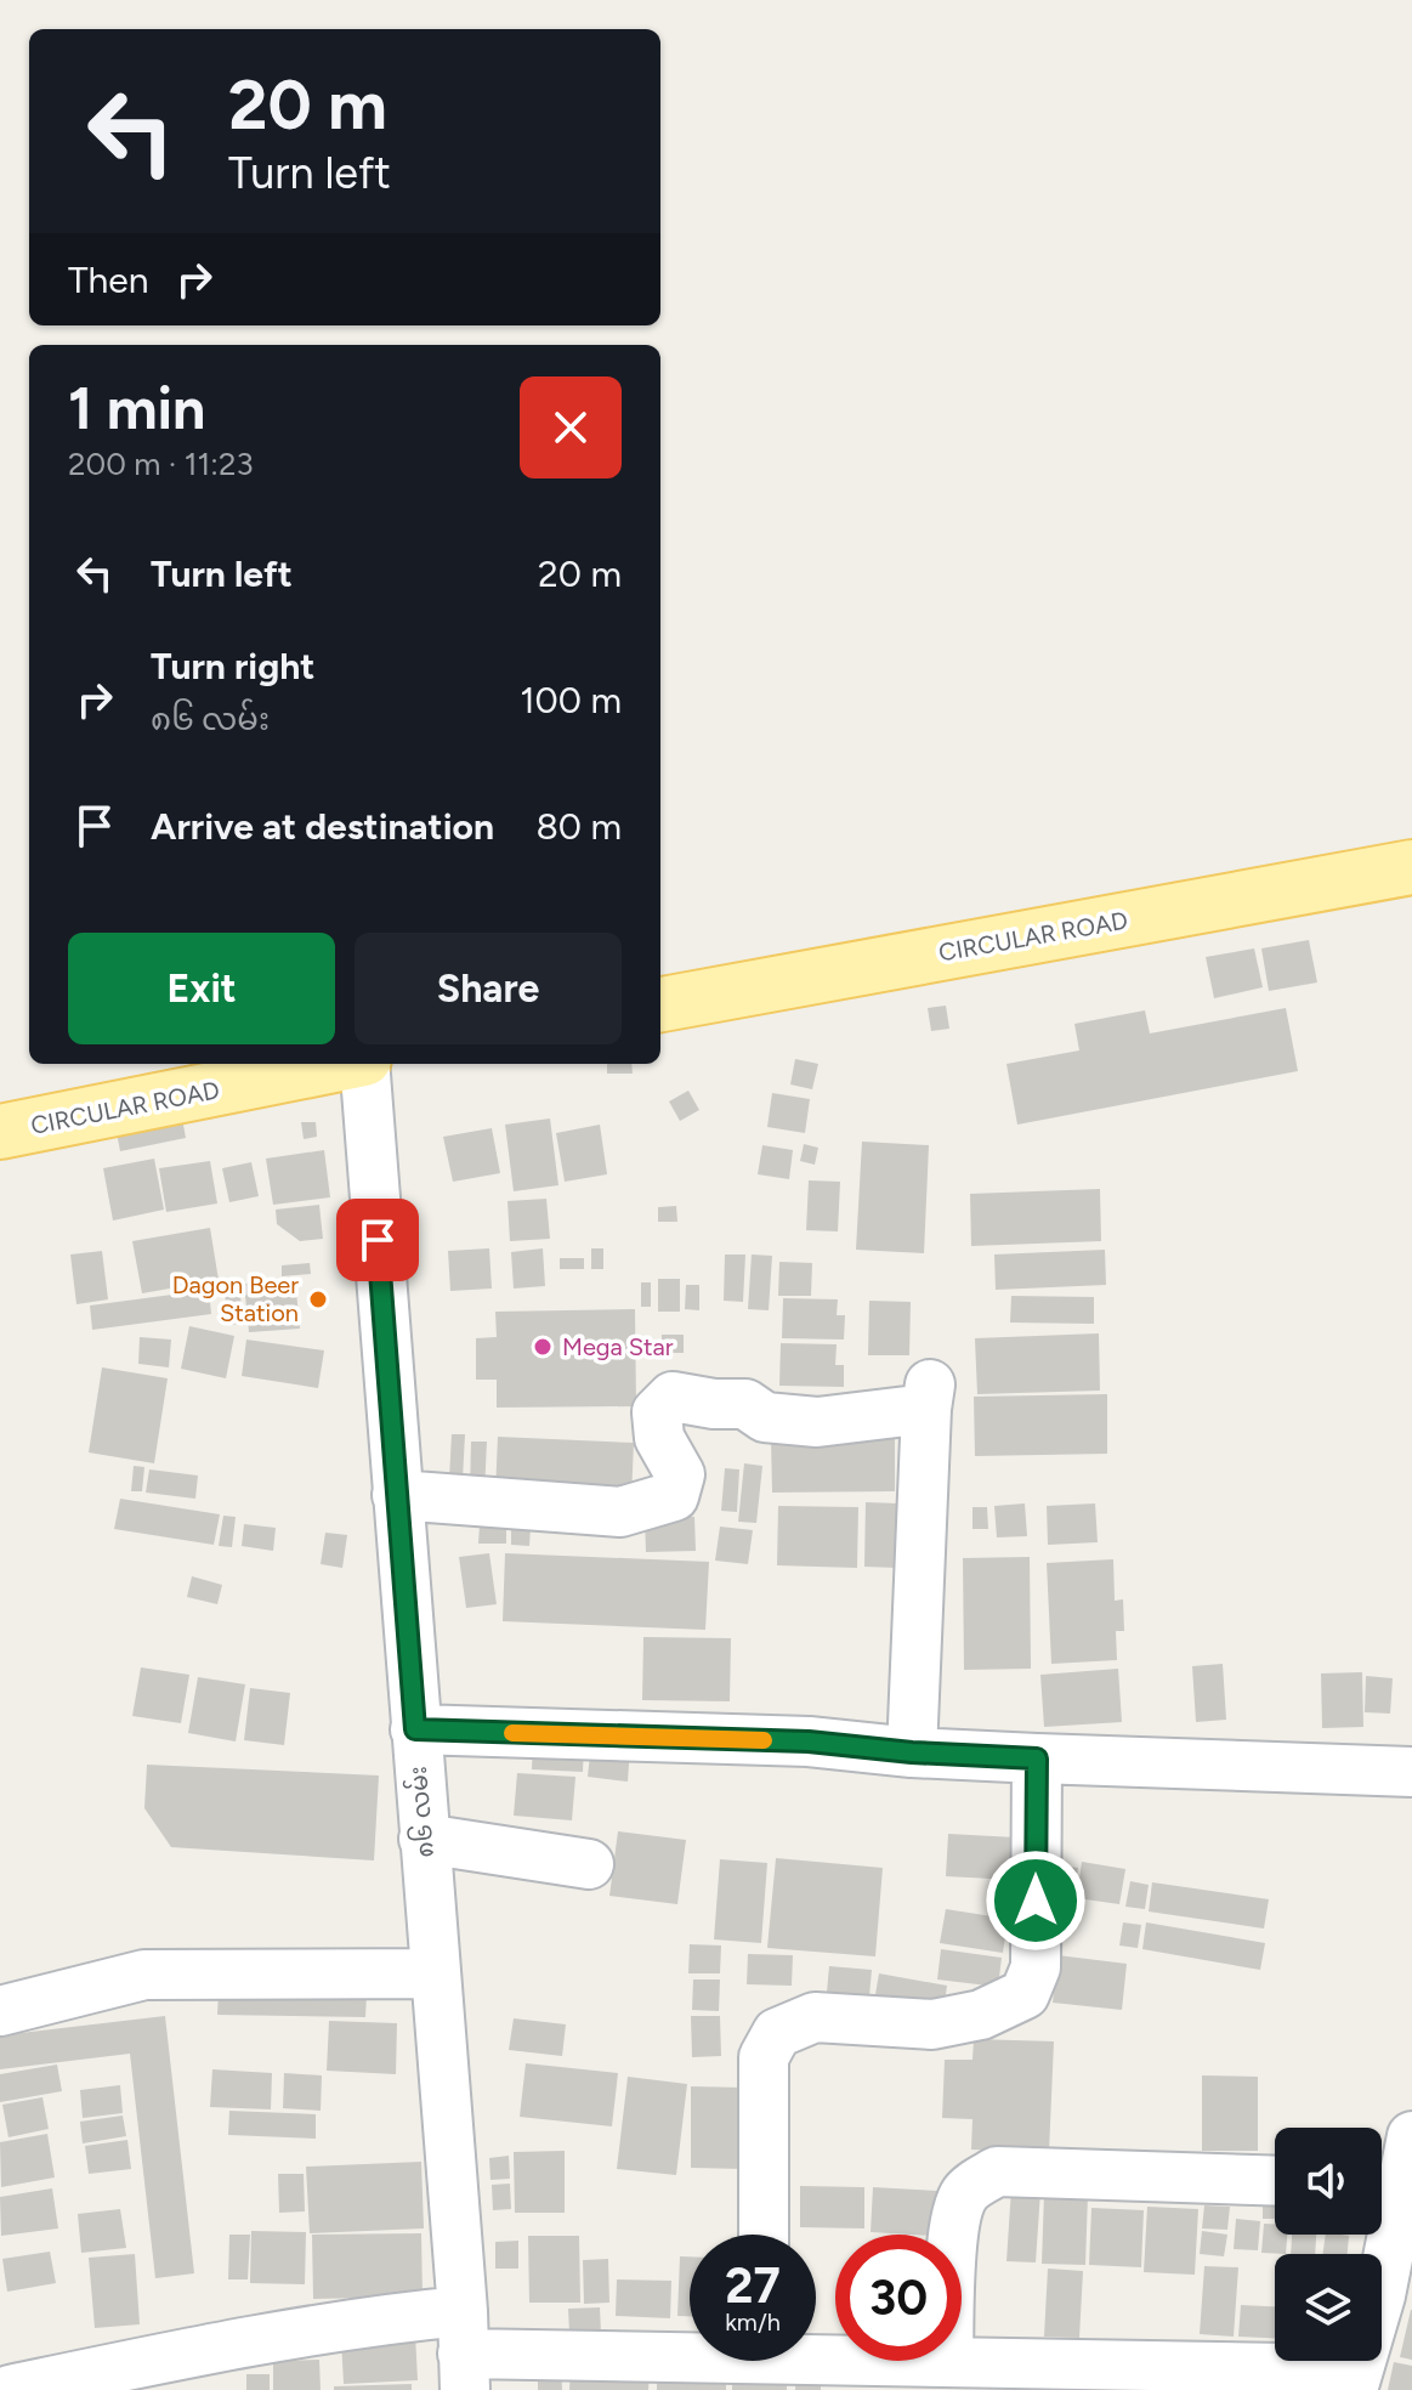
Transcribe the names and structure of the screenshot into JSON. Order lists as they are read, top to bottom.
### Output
{
  "streets": {
    "main road": ["CIRCULAR ROAD"],
    "street": ["၈၆ လမ်း"]
  },
  "places": ["Dagon Beer Station", "Mega Star"],
  "page": {
    "turn": ["20 m", "Turn left"],
    "then": "Then",
    "heading": ["1 min", "200 m · 11:23"],
    "list": [
      {
        "name": "Turn left",
        "value": "20 m"
      },
      {
        "name": "Turn right",
        "note": "၈၆ လမ်း",
        "value": "100 m"
      },
      {
        "name": "Arrive at destination",
        "value": "80 m"
      }
    ],
    "buttons": ["Exit", "Share"],
    "speed": "27 km/h",
    "limit": "30"
  }
}
